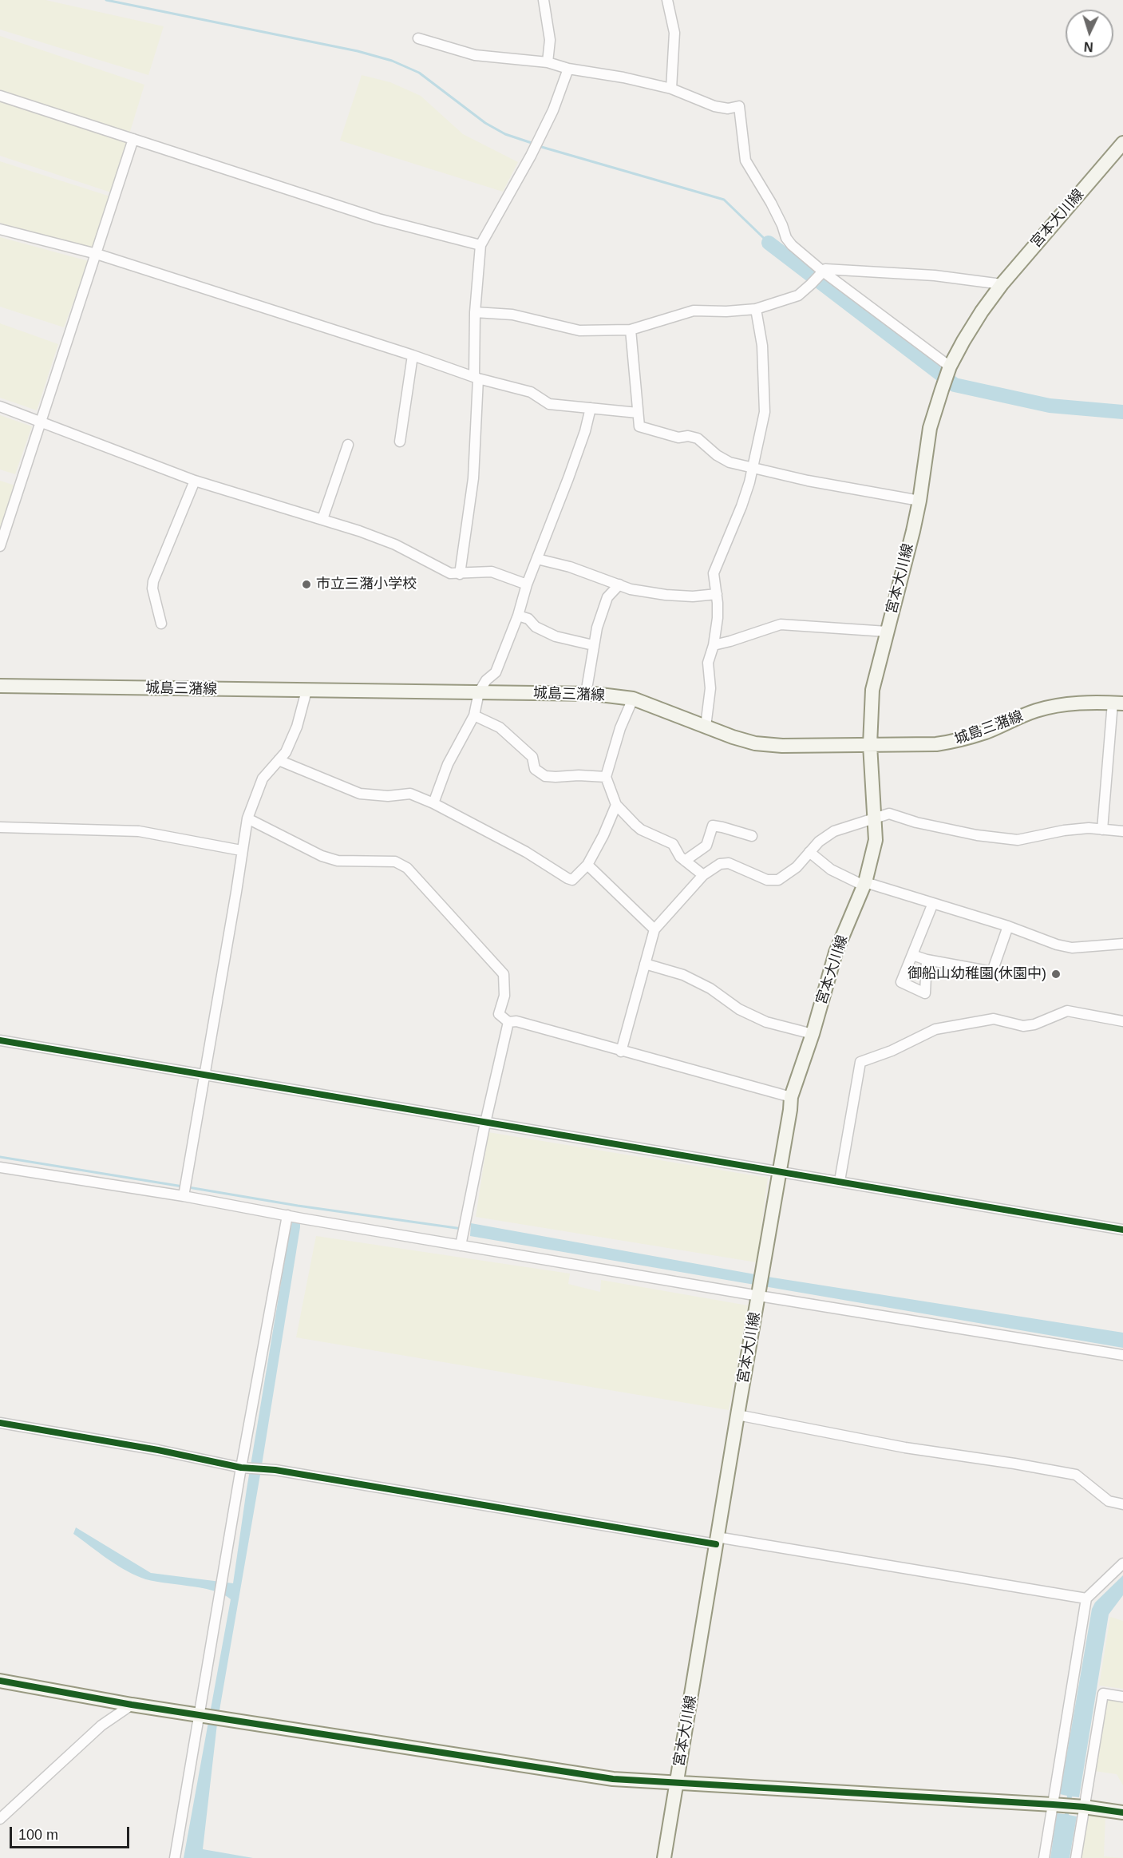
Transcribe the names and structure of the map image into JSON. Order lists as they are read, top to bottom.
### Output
{
  "streets": {
    "main road": ["宮本大川線", "城島三潴線"]
  },
  "crossings": [
    ["宮本大川線", "城島三潴線"]
  ],
  "places": ["市立三潴小学校", "御船山幼稚園(休園中)"],
  "scale_bar": "100 m",
  "north": "bottom"
}
